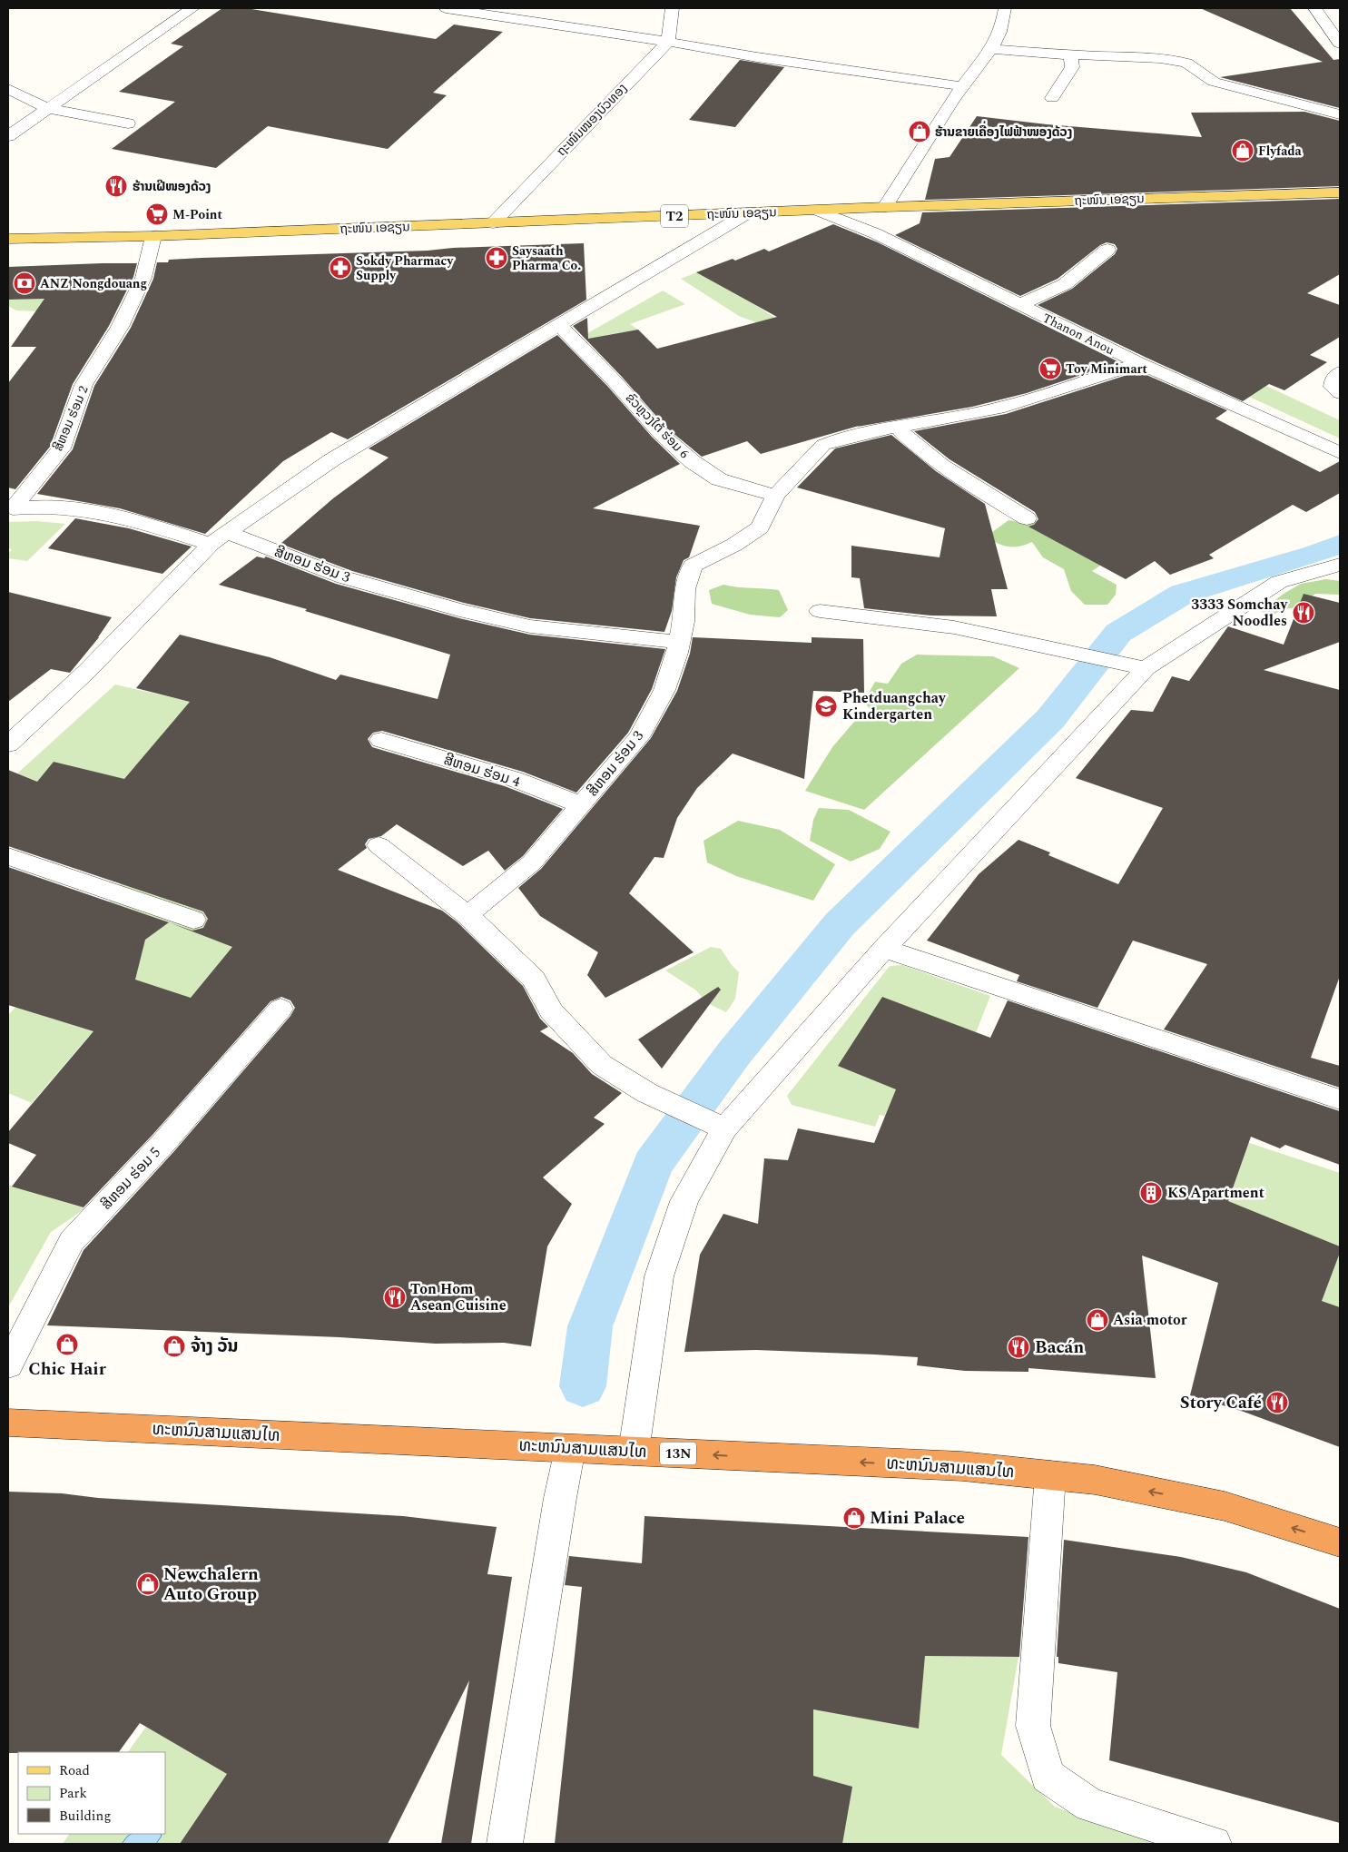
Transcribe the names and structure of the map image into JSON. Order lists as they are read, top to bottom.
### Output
{
  "streets": {
    "highway": ["ທະຫນົນສາມແສນໄທ", "13N"],
    "main road": ["ຖະໜົນ ເອຊຽນ", "T2"],
    "street": [
      "ຖະໜົນໜອງບົວທອງ",
      "Thanon Anou",
      "ສີຫອມ ຮ່ອມ 2",
      "ຂົວຫຼວງໃຕ້ ຮ່ອມ 6",
      "ສີຫອມ ຮ່ອມ 3",
      "ສີຫອມ ຮ່ອມ 4",
      "ສີຫອມ ຮ່ອມ 5"
    ]
  },
  "crossings": [
    ["ຖະໜົນໜອງບົວທອງ", "ຖະໜົນ ເອຊຽນ"],
    ["ຖະໜົນ ເອຊຽນ", "Thanon Anou"],
    ["ຖະໜົນ ເອຊຽນ", "ສີຫອມ ຮ່ອມ 2"],
    ["ສີຫອມ ຮ່ອມ 2", "ສີຫອມ ຮ່ອມ 3"],
    ["ສີຫອມ ຮ່ອມ 3", "ສີຫອມ ຮ່ອມ 4"]
  ],
  "one_way": ["ທະຫນົນສາມແສນໄທ"],
  "places": {
    "shop": [
      "ຮ້ານຂາຍເຄື່ອງໄຟຟ້າໜອງດ້ວງ",
      "Flyfada",
      "Asia motor",
      "Chic Hair",
      "ຈ້າງ ວັນ",
      "Mini Palace",
      "Newchalern Auto Group"
    ],
    "restaurant": [
      "ຮ້ານເຝີໜອງດ້ວງ",
      "3333 Somchay Noodles",
      "Ton Hom Asean Cuisine",
      "Bacán",
      "Story Café"
    ],
    "supermarket": ["M-Point", "Toy Minimart"],
    "pharmacy": ["Saysaath Pharma Co.", "Sokdy Pharmacy Supply"],
    "bank": ["ANZ Nongdouang"],
    "school or university": ["Phetduangchay Kindergarten"],
    "building": ["KS Apartment"]
  },
  "legend": ["Road", "Park", "Building"]
}
